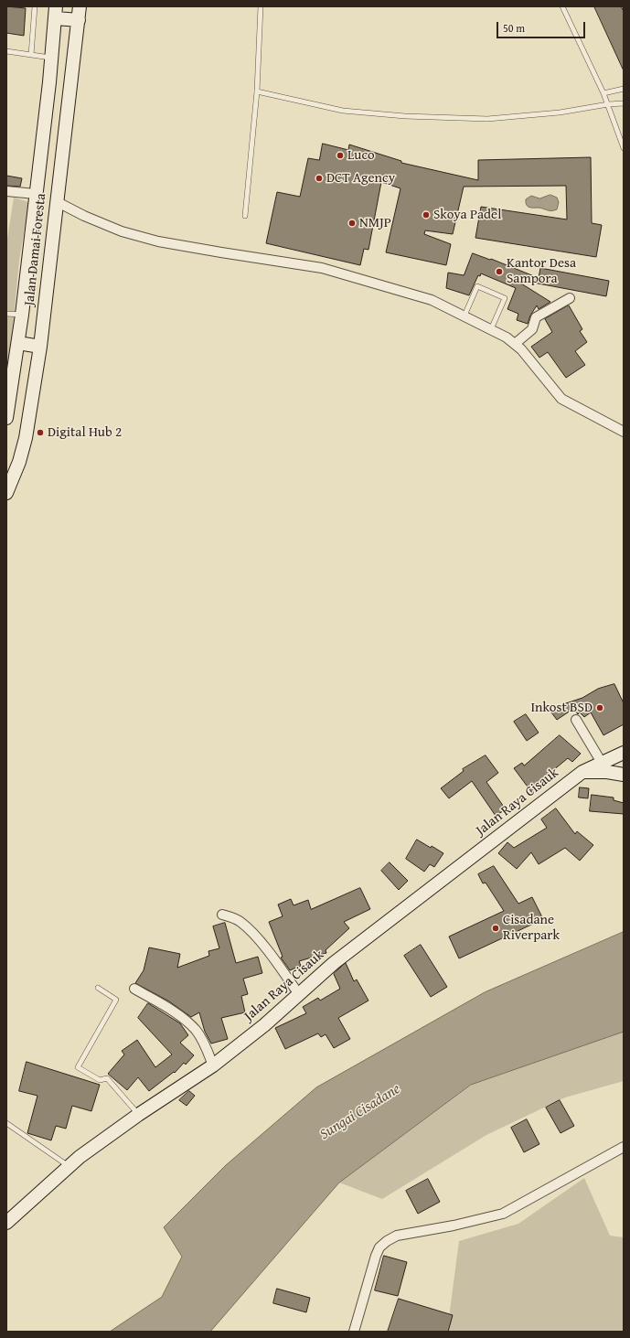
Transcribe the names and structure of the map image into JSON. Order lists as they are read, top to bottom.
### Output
{
  "streets": {
    "main road": ["Jalan Damai Foresta", "Jalan Raya Cisauk"]
  },
  "water": ["Sungai Cisadane"],
  "places": [
    "Luco",
    "DCT Agency",
    "Skoya Padel",
    "NMJP",
    "Kantor Desa Sampora",
    "Digital Hub 2",
    "Inkost BSD",
    "Cisadane Riverpark"
  ],
  "scale_bar": "50 m"
}
